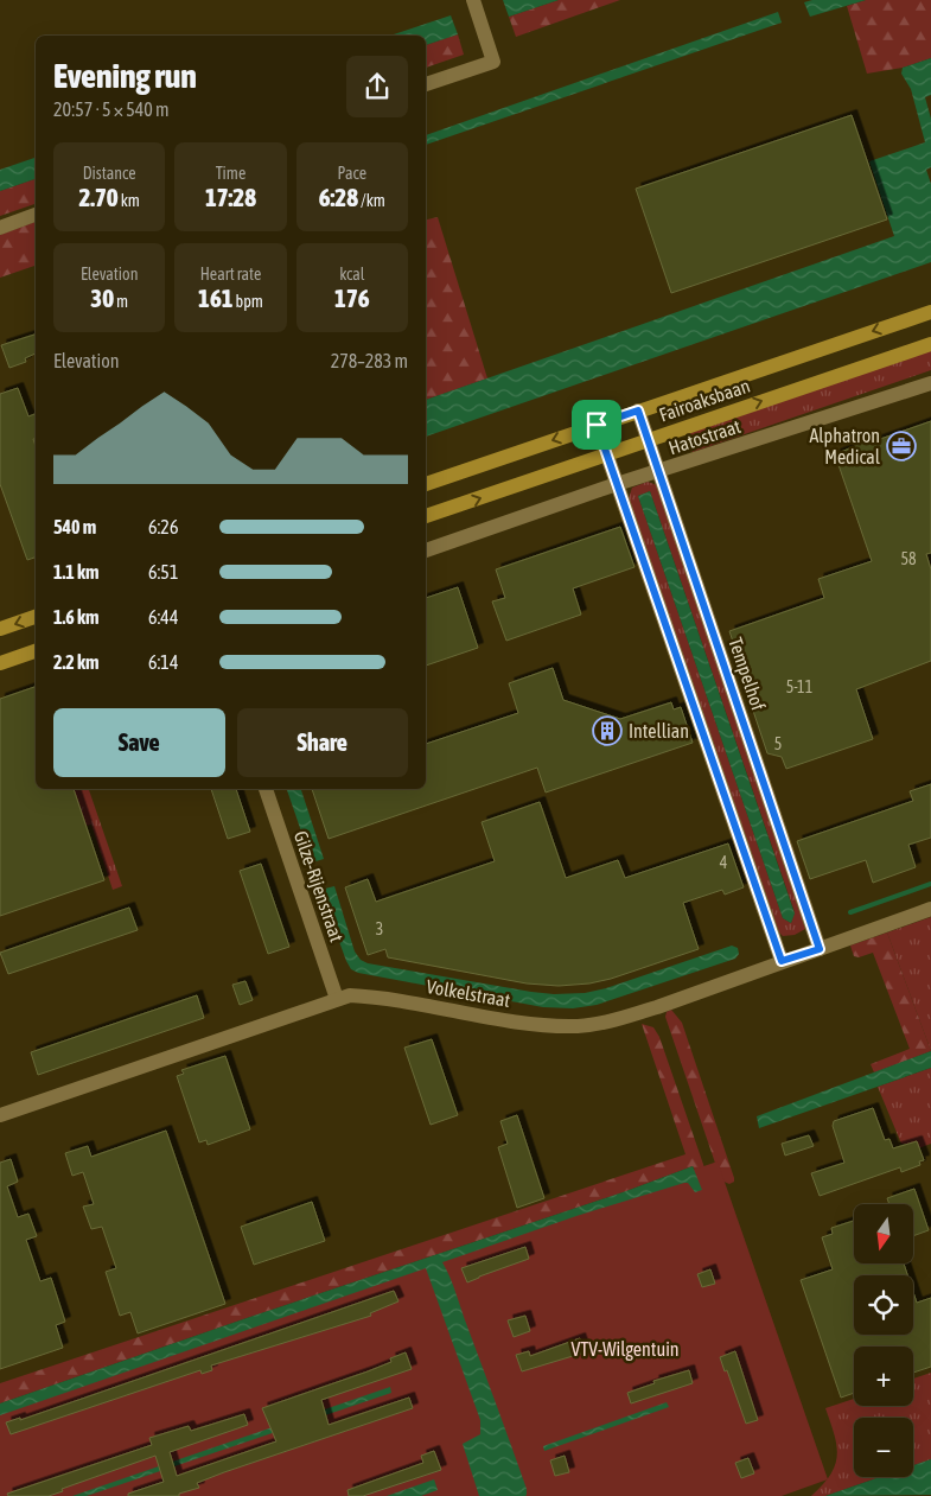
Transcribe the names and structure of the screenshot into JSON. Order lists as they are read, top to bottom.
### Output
{
  "streets": {
    "main road": ["Fairoaksbaan"],
    "street": [
      "Hatostraat",
      "Tempelhof",
      "Gilze-Rijenstraat",
      "Volkelstraat"
    ]
  },
  "crossings": [
    ["Fairoaksbaan", "Tempelhof"],
    ["Hatostraat", "Tempelhof"],
    ["Tempelhof", "Volkelstraat"],
    ["Gilze-Rijenstraat", "Volkelstraat"]
  ],
  "parks": ["VTV-Wilgentuin"],
  "places": {
    "office": ["Alphatron Medical"],
    "building": ["Intellian"]
  },
  "house_numbers": [
    "58",
    "5-11",
    "5",
    "4",
    "3"
  ],
  "north": "bottom",
  "page": {
    "heading": ["Evening run", "20:57 · 5 × 540 m"],
    "stats": [
      ["Distance", "2.70 km"],
      ["Time", "17:28"],
      ["Pace", "6:28 /km"],
      ["Elevation", "30 m"],
      ["Heart rate", "161 bpm"],
      ["kcal", "176"]
    ],
    "chart": ["Elevation", "278–283 m"],
    "list": [
      {
        "name": "540 m",
        "note": "6:26"
      },
      {
        "name": "1.1 km",
        "note": "6:51"
      },
      {
        "name": "1.6 km",
        "note": "6:44"
      },
      {
        "name": "2.2 km",
        "note": "6:14"
      }
    ],
    "buttons": ["Save", "Share"],
    "map_buttons": ["+", "−"]
  }
}
